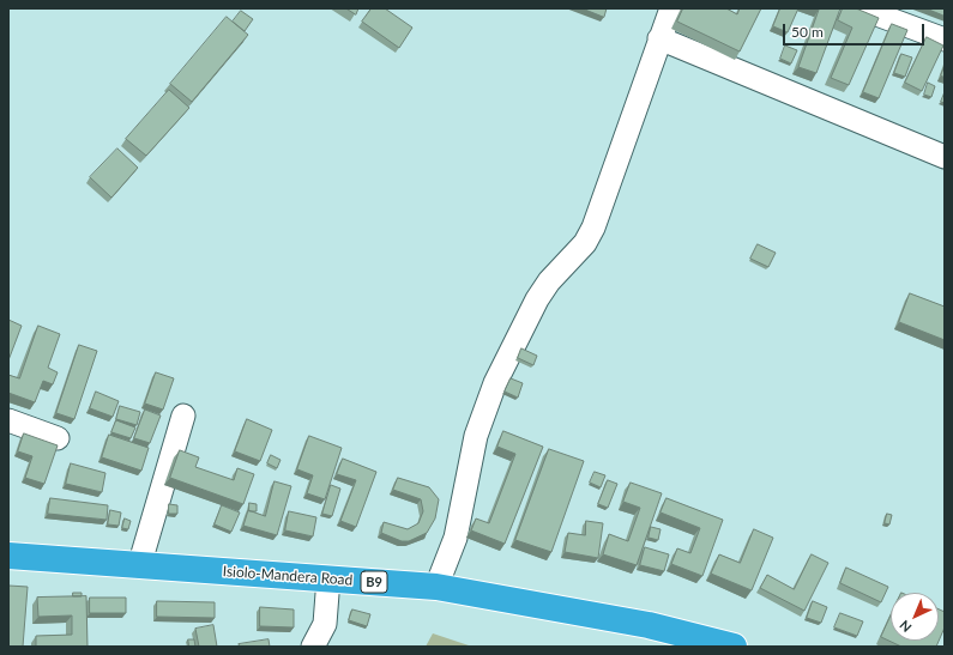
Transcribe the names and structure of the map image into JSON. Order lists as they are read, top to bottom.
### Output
{
  "streets": {
    "highway": ["Isiolo-Mandera Road", "B9"]
  },
  "scale_bar": "50 m",
  "north": "bottom left"
}
